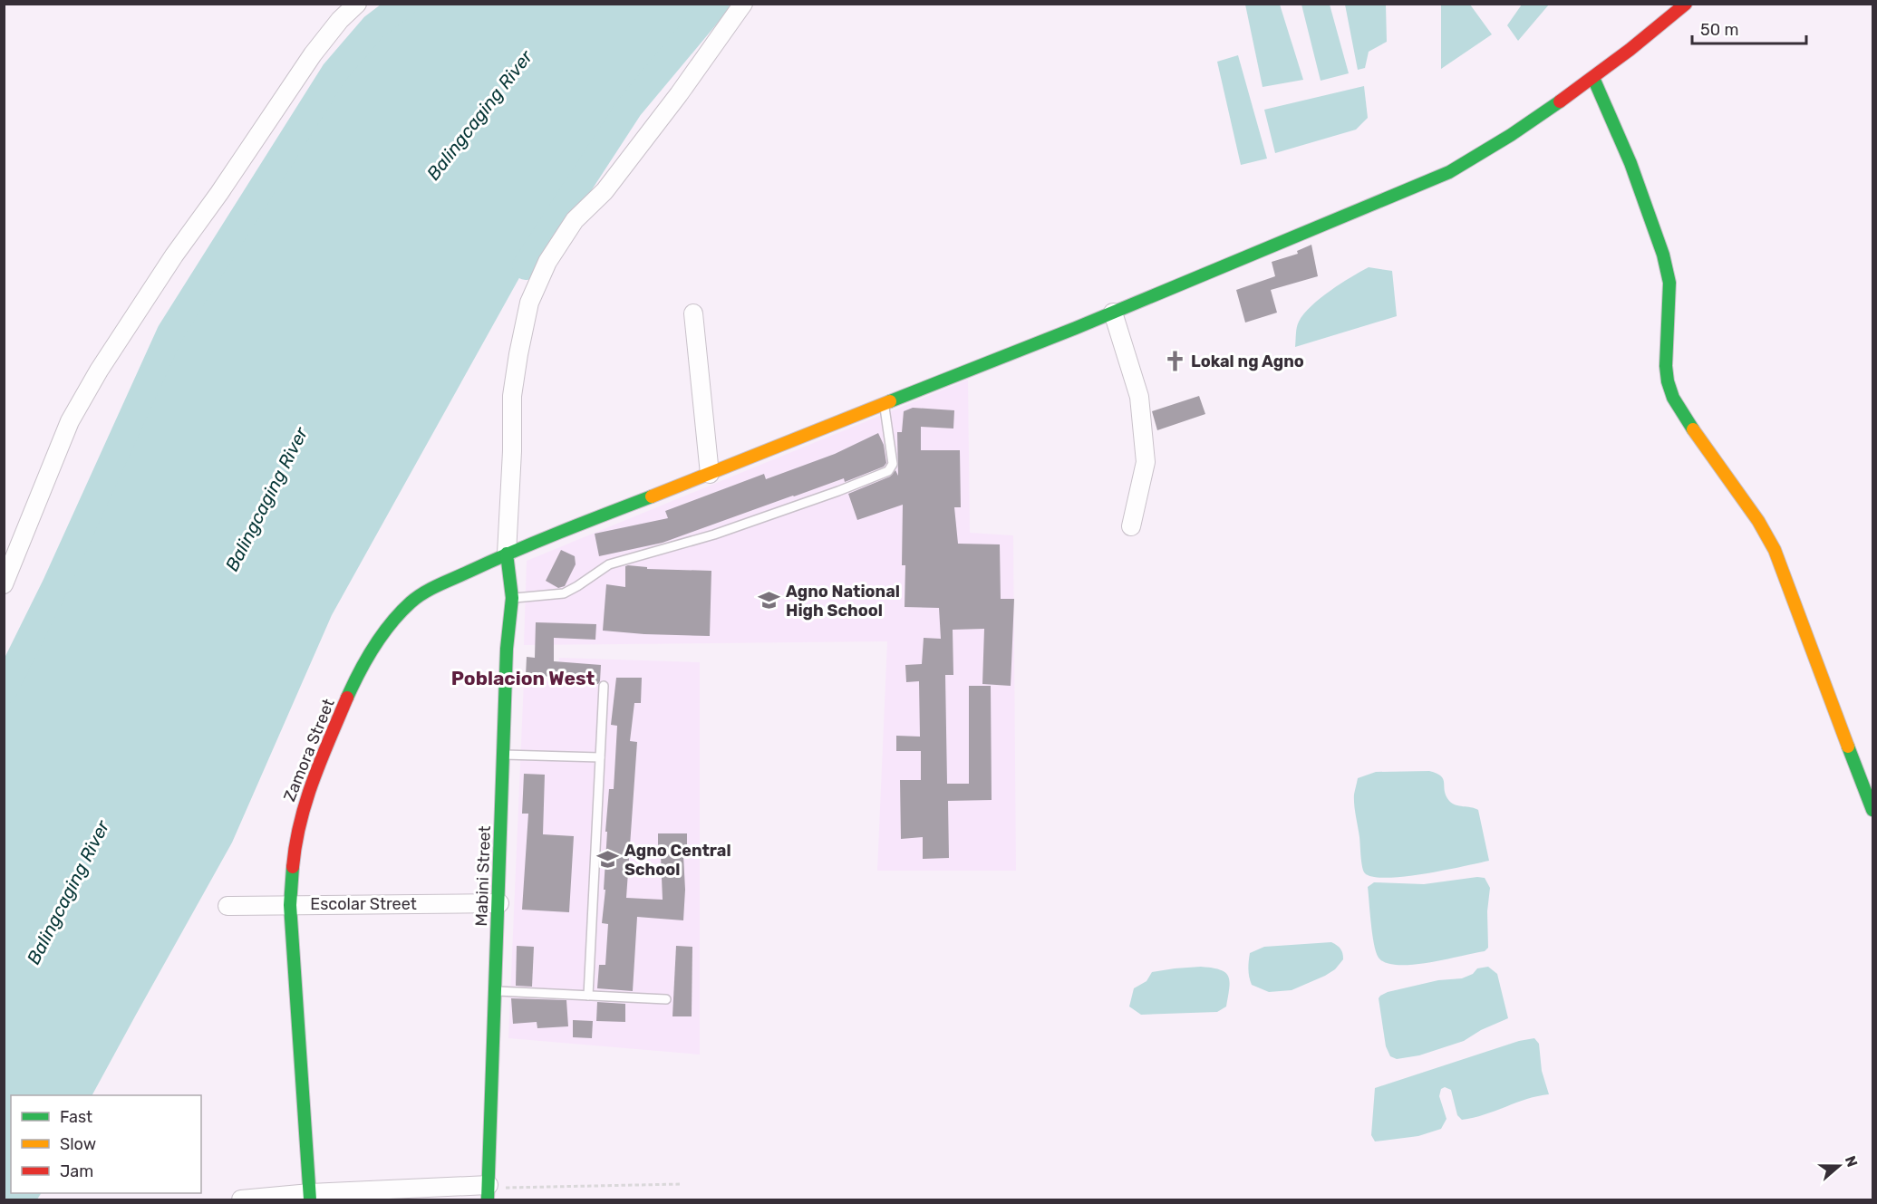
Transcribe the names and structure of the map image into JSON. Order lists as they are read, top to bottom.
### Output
{
  "streets": {
    "street": ["Zamora Street", "Mabini Street", "Escolar Street"]
  },
  "crossings": [
    ["Zamora Street", "Mabini Street"],
    ["Zamora Street", "Escolar Street"],
    ["Mabini Street", "Escolar Street"]
  ],
  "districts": ["Poblacion West"],
  "water": ["Balingcaging River"],
  "places": {
    "church": ["Lokal ng Agno"],
    "school or university": ["Agno National High School", "Agno Central School"]
  },
  "legend": ["Fast", "Slow", "Jam"],
  "scale_bar": "50 m",
  "north": "right"
}
